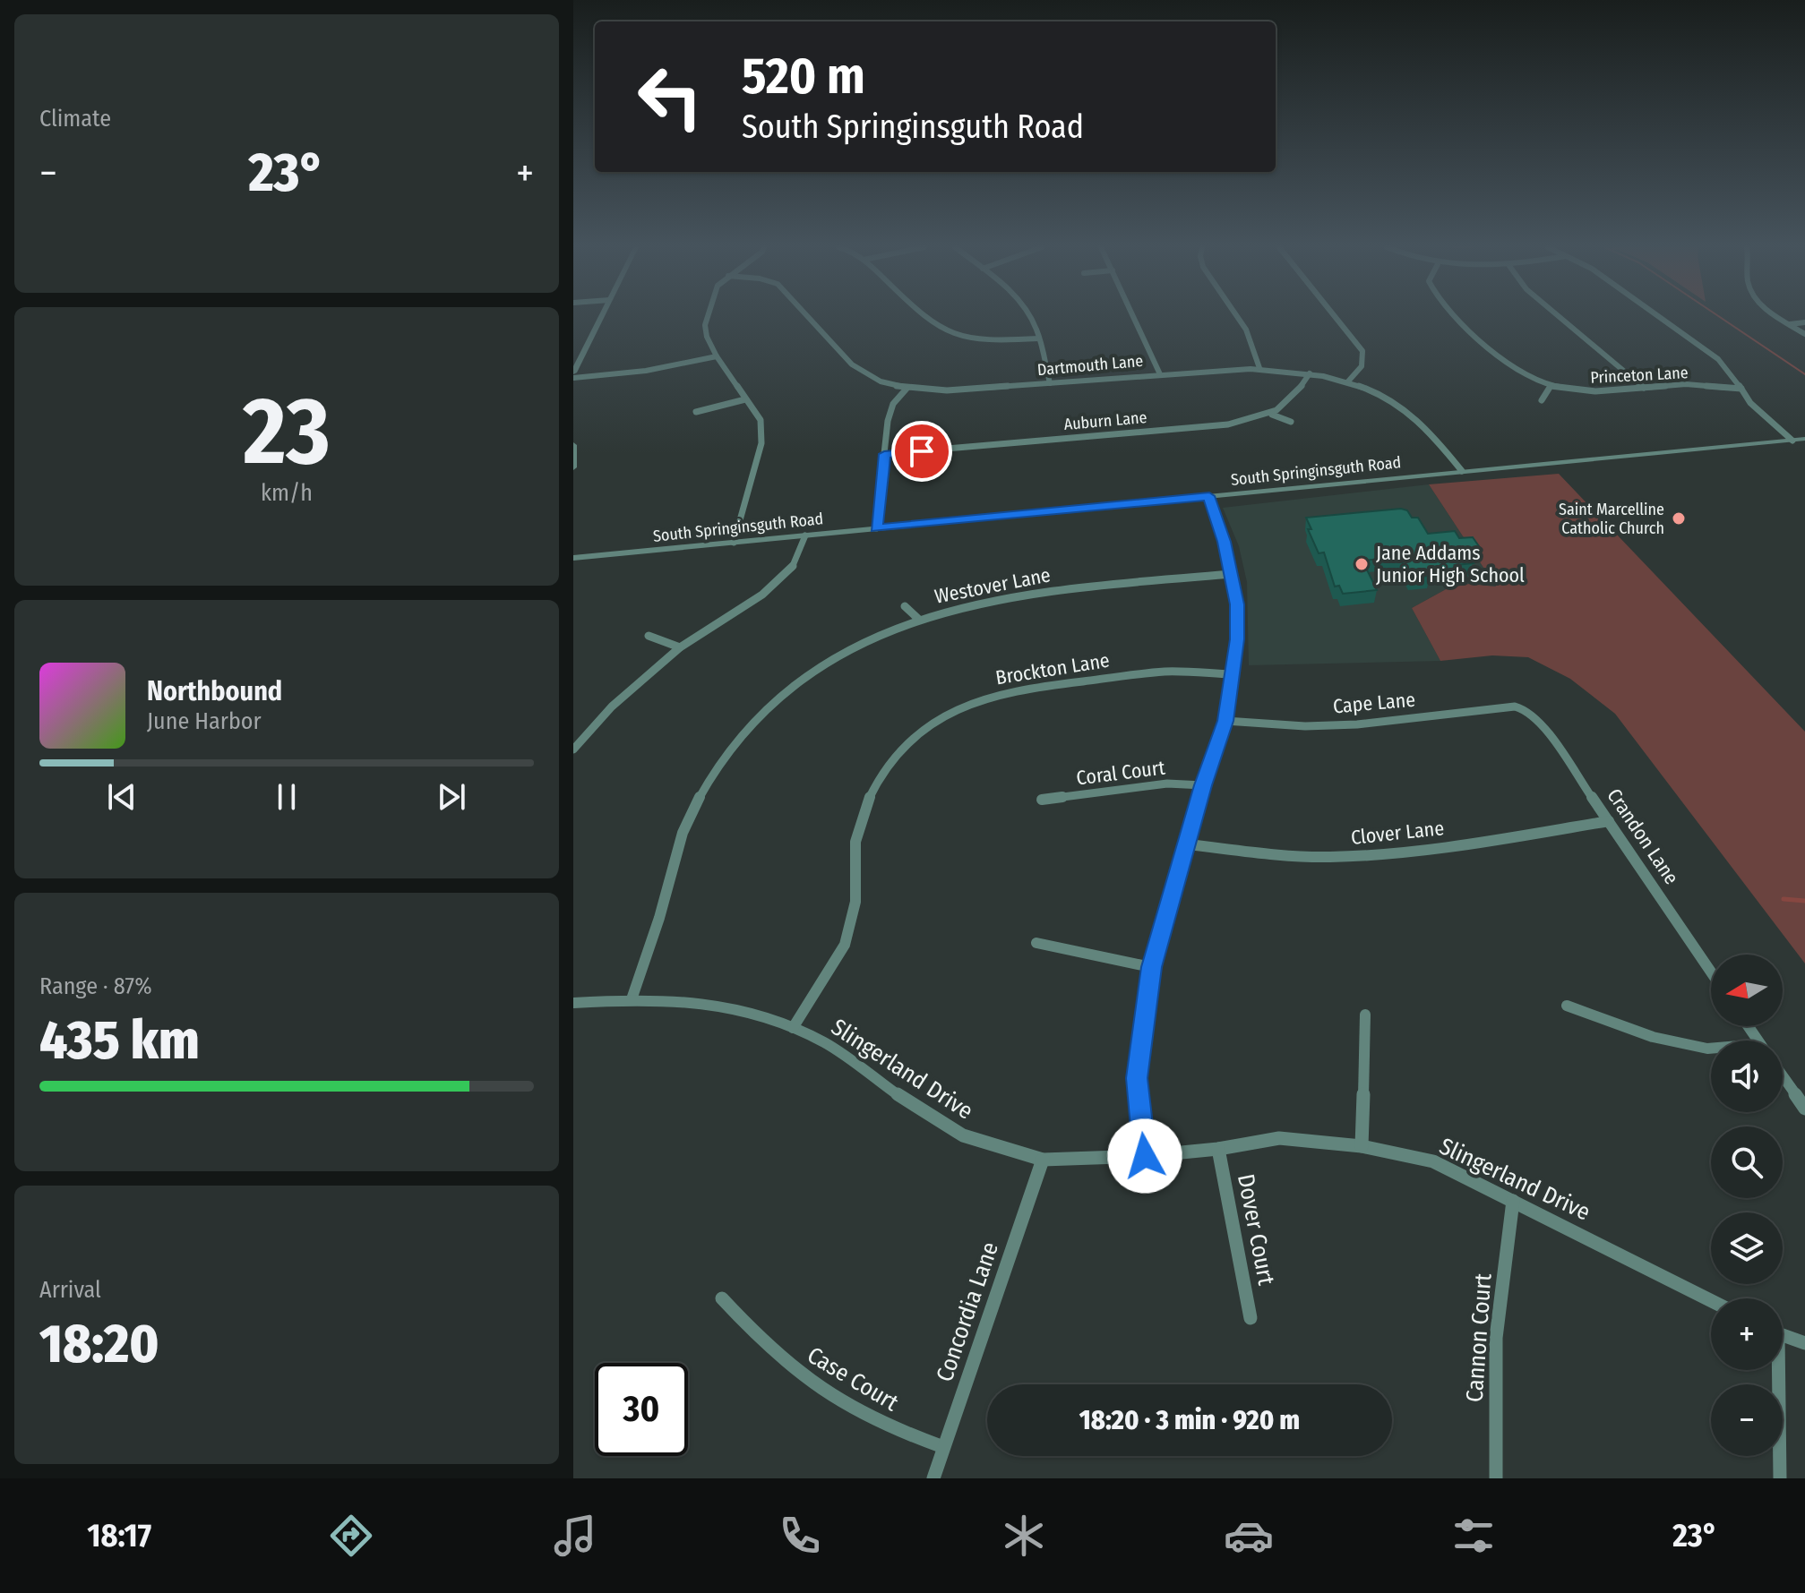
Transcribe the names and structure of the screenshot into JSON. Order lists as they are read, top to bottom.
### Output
{
  "streets": {
    "street": [
      "Dartmouth Lane",
      "Princeton Lane",
      "Auburn Lane",
      "South Springinsguth Road",
      "Westover Lane",
      "Brockton Lane",
      "Cape Lane",
      "Coral Court",
      "Clover Lane",
      "Crandon Lane",
      "Slingerland Drive",
      "Dover Court",
      "Concordia Lane",
      "Cannon Court",
      "Case Court"
    ]
  },
  "crossings": [
    ["Dartmouth Lane", "Auburn Lane"],
    ["Dartmouth Lane", "South Springinsguth Road"],
    ["Westover Lane", "Slingerland Drive"],
    ["Brockton Lane", "Slingerland Drive"],
    ["Cape Lane", "Crandon Lane"],
    ["Clover Lane", "Crandon Lane"],
    ["Slingerland Drive", "Dover Court"],
    ["Slingerland Drive", "Concordia Lane"],
    ["Slingerland Drive", "Cannon Court"],
    ["Concordia Lane", "Case Court"]
  ],
  "places": ["Saint Marcelline Catholic Church", "Jane Addams Junior High School"],
  "north": "left",
  "page": {
    "tile": [
      "Climate",
      ["23", "km/h"],
      ["Range · 87%", "435 km"],
      ["Arrival", "18:20"]
    ],
    "turn": ["520 m", "South Springinsguth Road"],
    "heat": ["−", "23°", "+"],
    "song": ["Northbound", "June Harbor"],
    "map_buttons": ["+", "−"],
    "limit": "30",
    "trip": "18:20 · 3 min · 920 m",
    "tabs": ["18:17", "23°"]
  }
}
